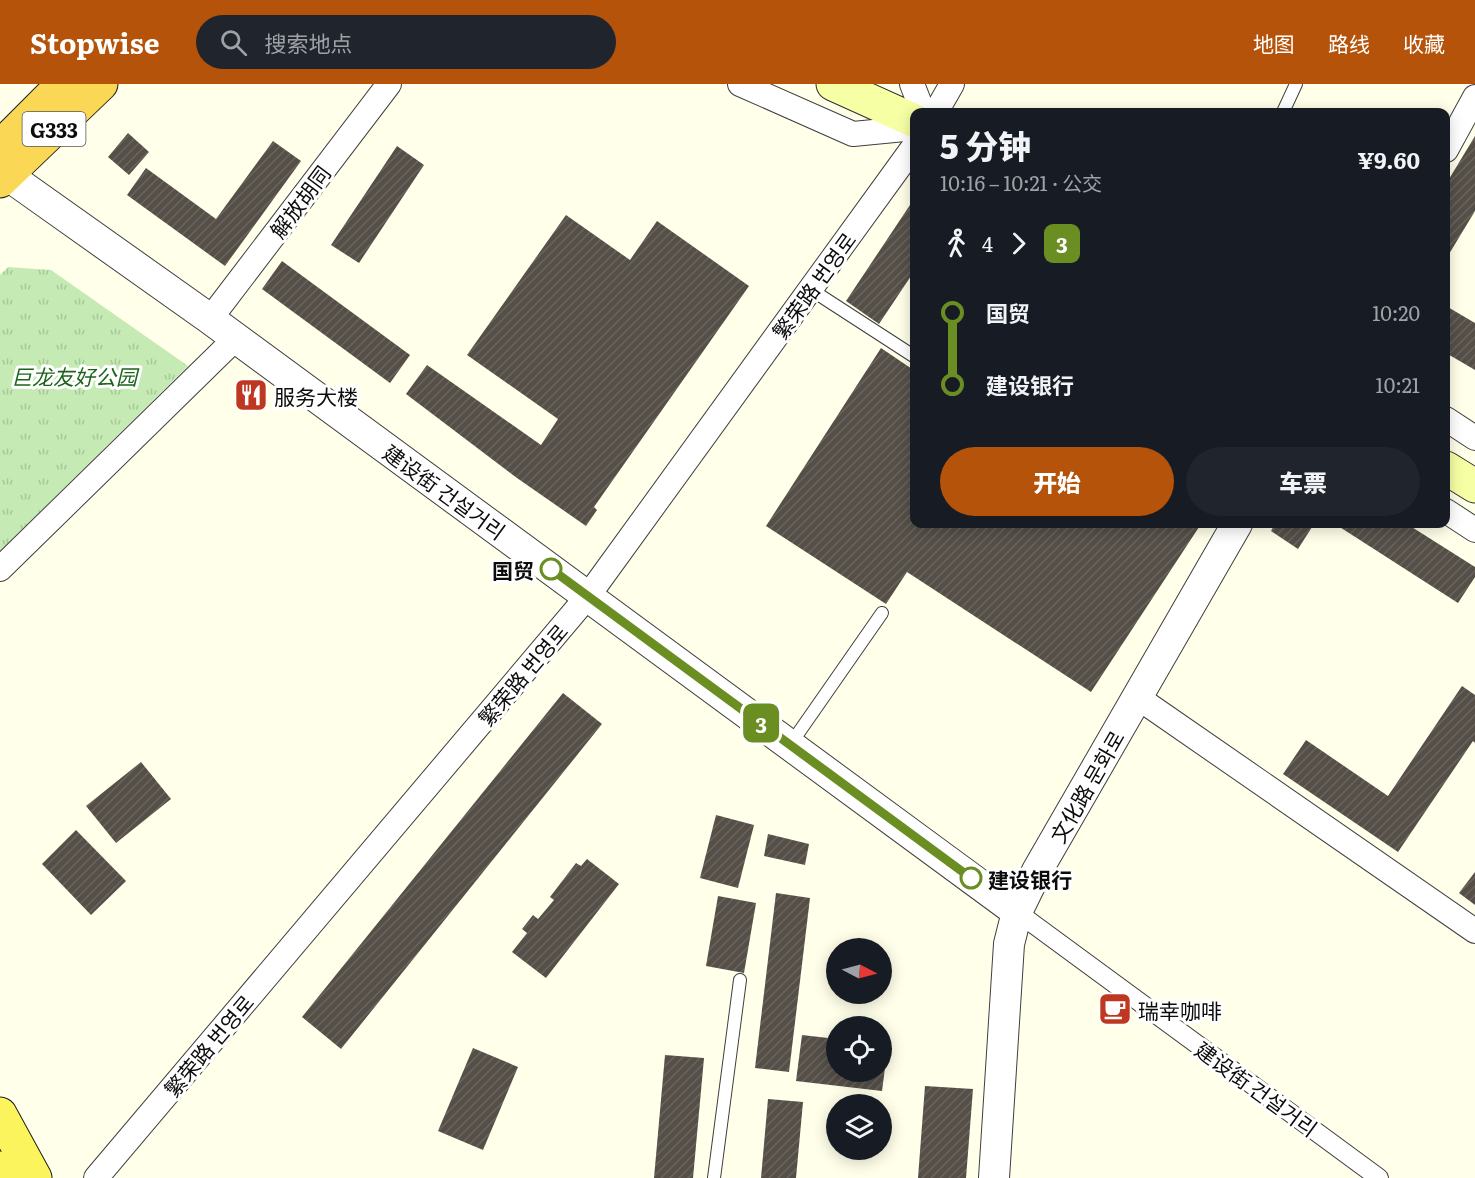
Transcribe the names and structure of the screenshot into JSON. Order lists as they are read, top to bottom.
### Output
{
  "streets": {
    "highway": ["G333"],
    "street": [
      "解放胡同",
      "繁荣路 번영로",
      "建设街 건설거리",
      "文化路 문화로"
    ]
  },
  "crossings": [
    ["G333", "建设街 건설거리"],
    ["解放胡同", "建设街 건설거리"],
    ["繁荣路 번영로", "建设街 건설거리"],
    ["建设街 건설거리", "文化路 문화로"]
  ],
  "parks": ["巨龙友好公园"],
  "places": {
    "restaurant": ["服务大楼"],
    "other": ["国贸", "建设银行"],
    "cafe": ["瑞幸咖啡"]
  },
  "lines": ["bus line 3"],
  "north": "right",
  "page": {
    "header": "Stopwise",
    "search": "搜索地点",
    "nav": ["地图", "路线", "收藏"],
    "on_map": "3",
    "heading": ["5 分钟", "10:16 – 10:21 · 公交", "¥9.60"],
    "legs": ["4", "3"],
    "list": [
      {
        "name": "国贸",
        "value": "10:20"
      },
      {
        "name": "建设银行",
        "value": "10:21"
      }
    ],
    "buttons": ["开始", "车票"]
  }
}
